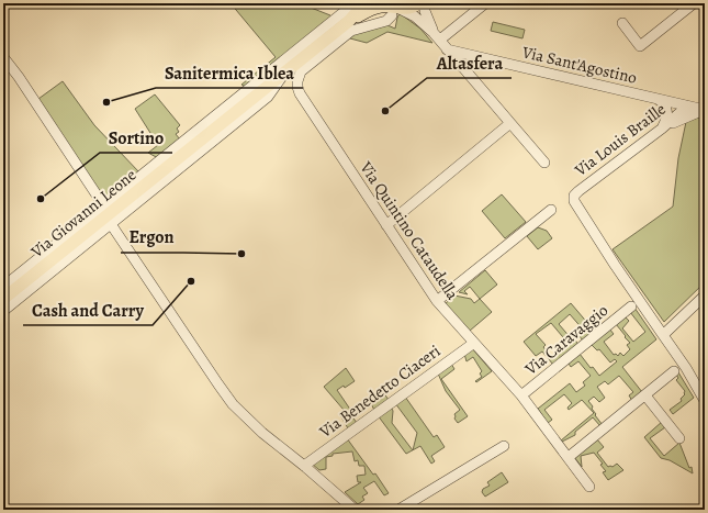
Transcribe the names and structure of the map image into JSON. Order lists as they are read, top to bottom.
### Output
{
  "streets": {
    "main road": ["Via Giovanni Leone"],
    "street": [
      "Via Sant'Agostino",
      "Via Louis Braille",
      "Via Quintino Cataudella",
      "Via Caravaggio",
      "Via Benedetto Ciaceri"
    ]
  },
  "crossings": [
    ["Via Sant'Agostino", "Via Louis Braille"],
    ["Via Quintino Cataudella", "Via Caravaggio"],
    ["Via Quintino Cataudella", "Via Benedetto Ciaceri"]
  ],
  "places": [
    "Sanitermica Iblea",
    "Altasfera",
    "Sortino",
    "Ergon",
    "Cash and Carry"
  ]
}
